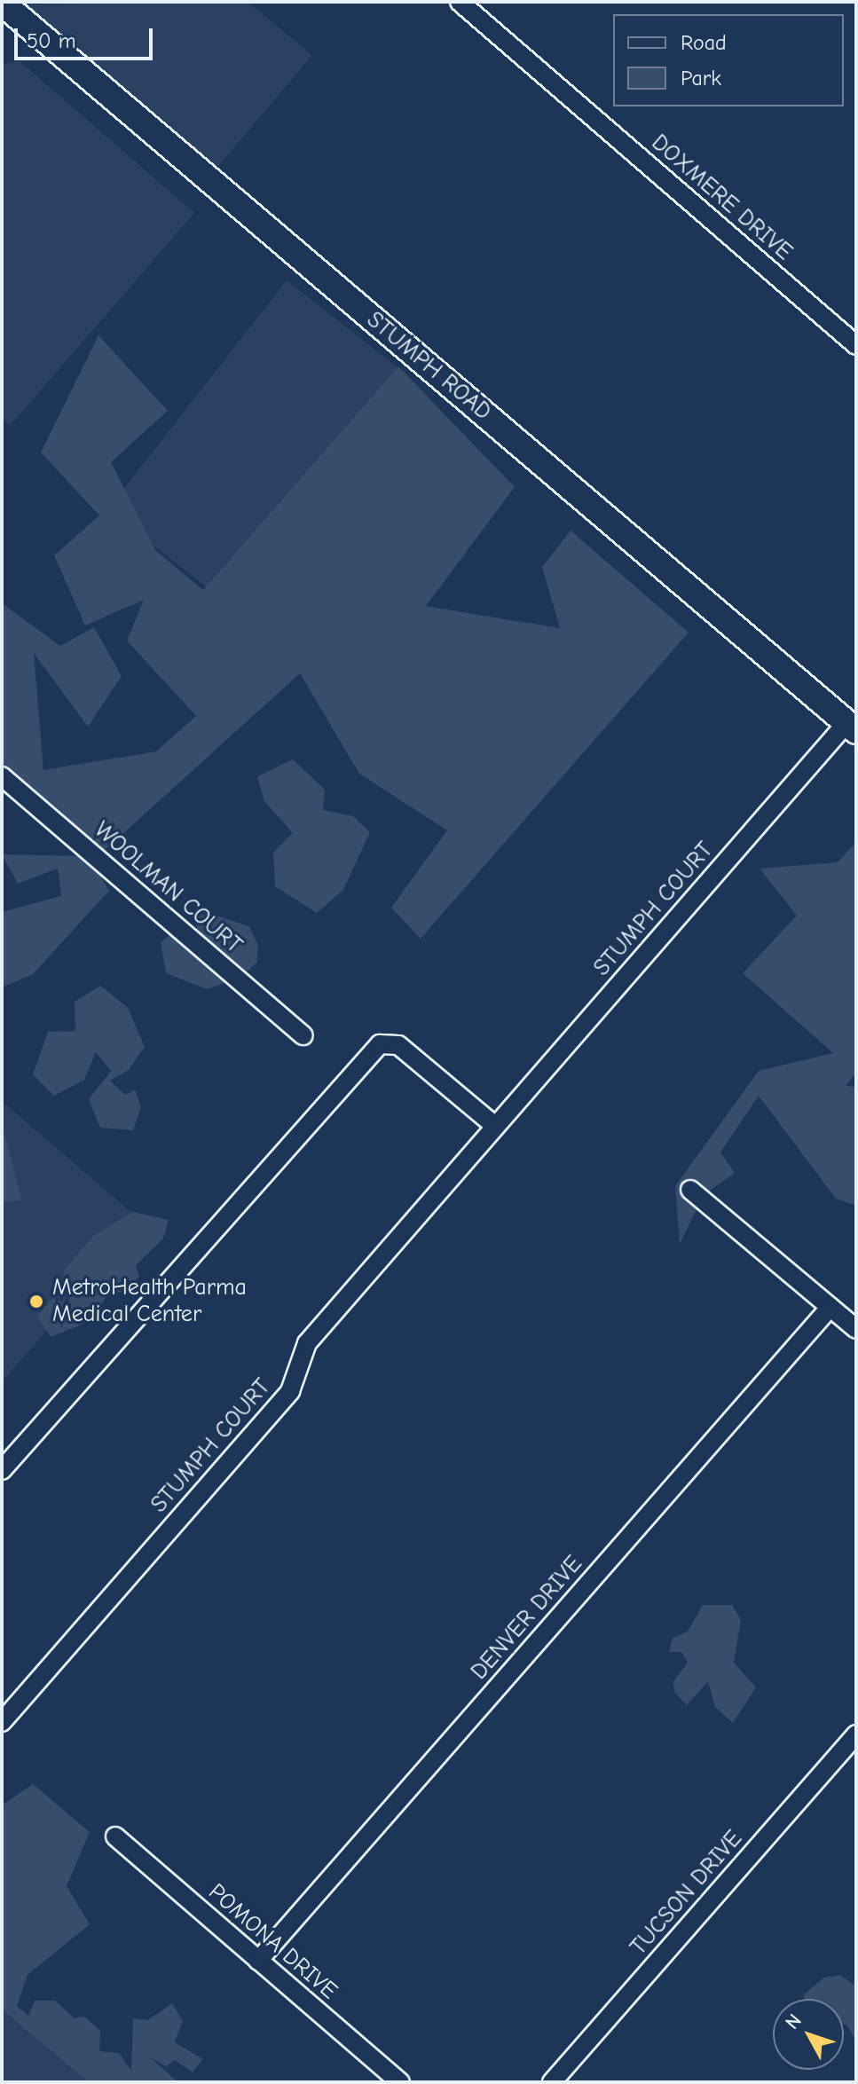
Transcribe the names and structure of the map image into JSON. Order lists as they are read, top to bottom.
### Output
{
  "streets": {
    "main road": ["STUMPH ROAD"],
    "street": [
      "DOXMERE DRIVE",
      "WOOLMAN COURT",
      "STUMPH COURT",
      "DENVER DRIVE",
      "TUCSON DRIVE",
      "POMONA DRIVE"
    ]
  },
  "crossings": [
    ["STUMPH ROAD", "STUMPH COURT"],
    ["DENVER DRIVE", "POMONA DRIVE"]
  ],
  "places": ["MetroHealth Parma Medical Center"],
  "legend": ["Road", "Park"],
  "scale_bar": "50 m",
  "north": "top left"
}
